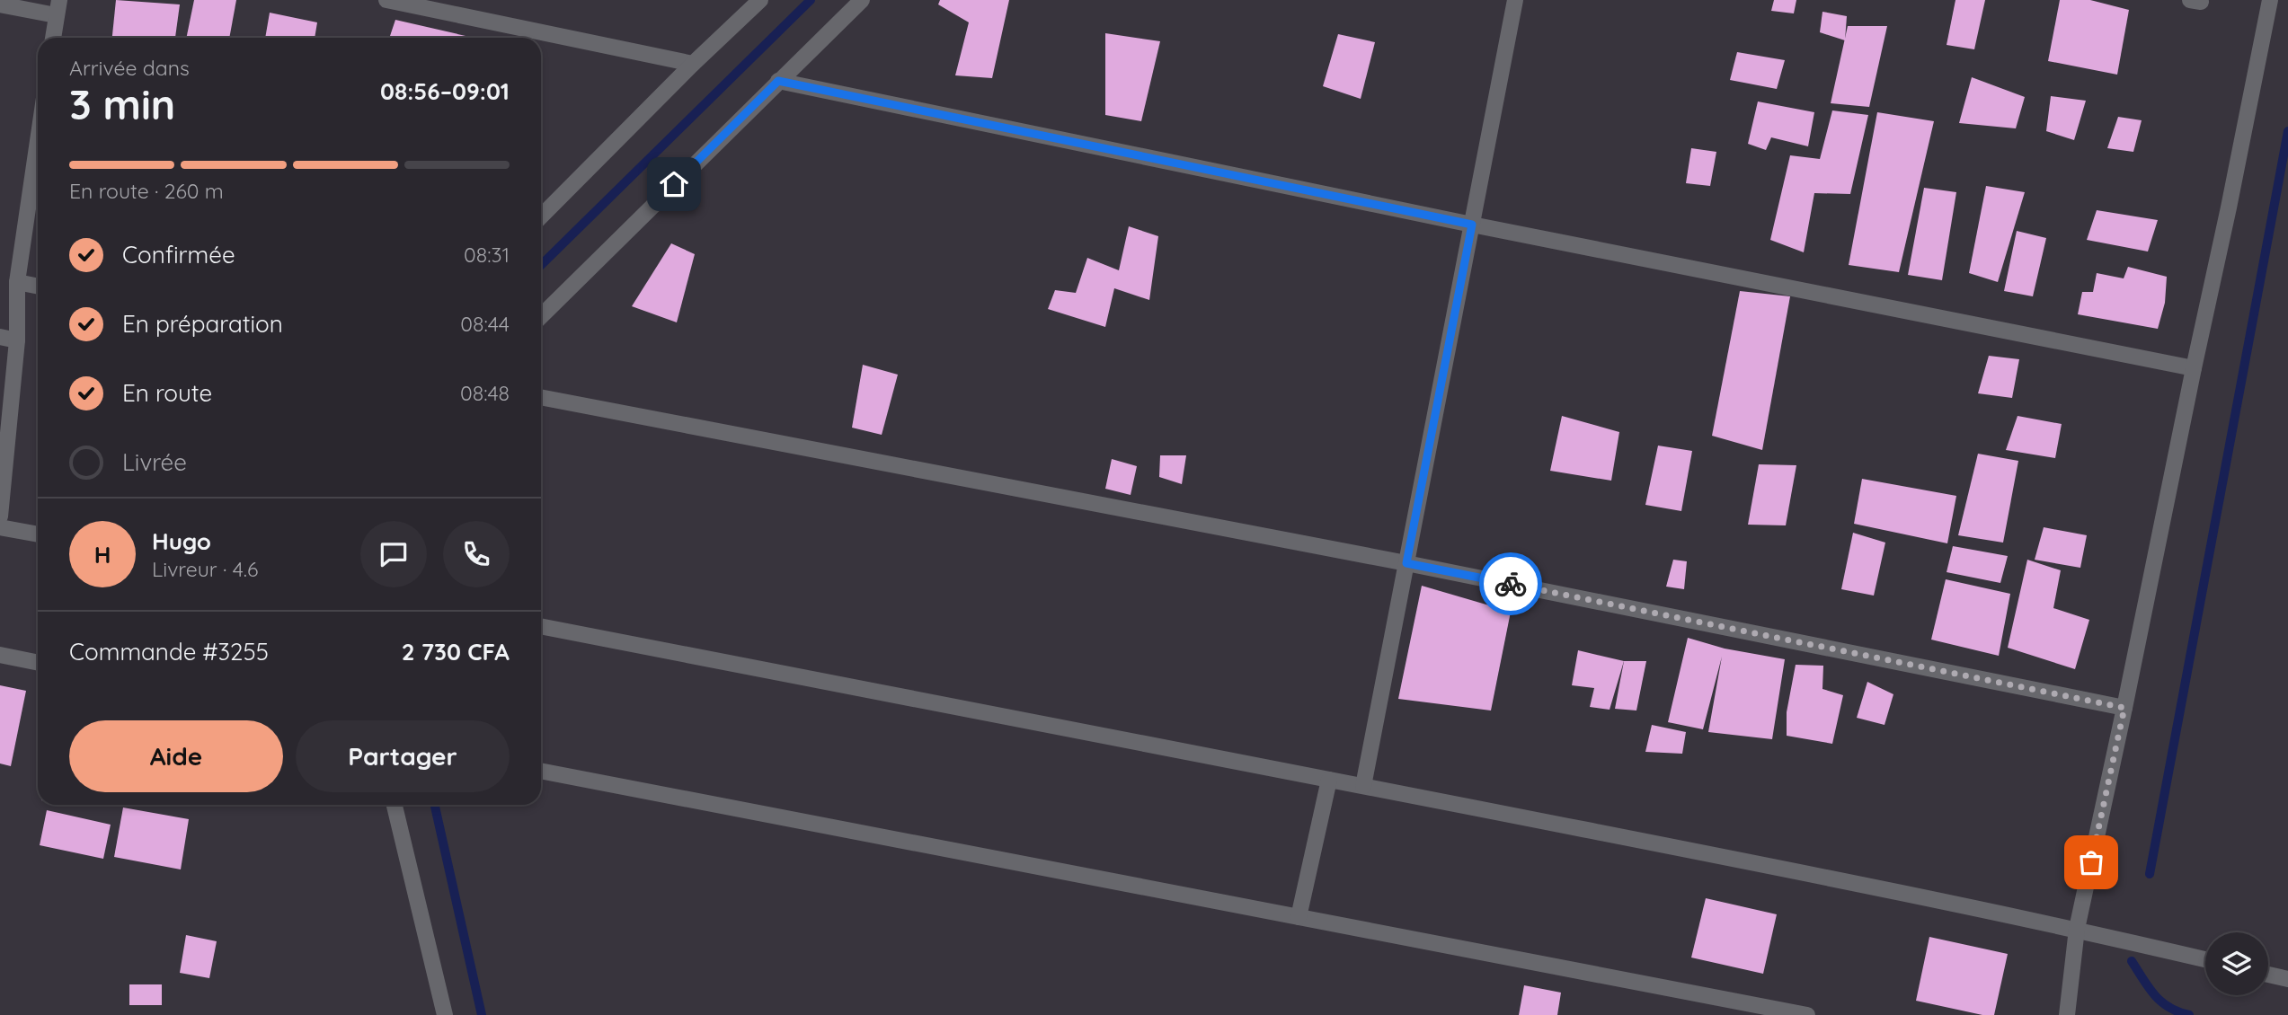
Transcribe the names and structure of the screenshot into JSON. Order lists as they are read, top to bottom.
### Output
{
  "page": {
    "heading": ["3 min", "Arrivée dans", "08:56–09:01"],
    "panel": [
      "Hugo",
      "Livreur · 4.6",
      "Commande #3255",
      "2 730 CFA"
    ],
    "bar": "En route · 260 m",
    "list": [
      ["Confirmée", "08:31"],
      ["En préparation", "08:44"],
      ["En route", "08:48"],
      "Livrée"
    ],
    "round": "H",
    "buttons": ["Aide", "Partager"]
  }
}
